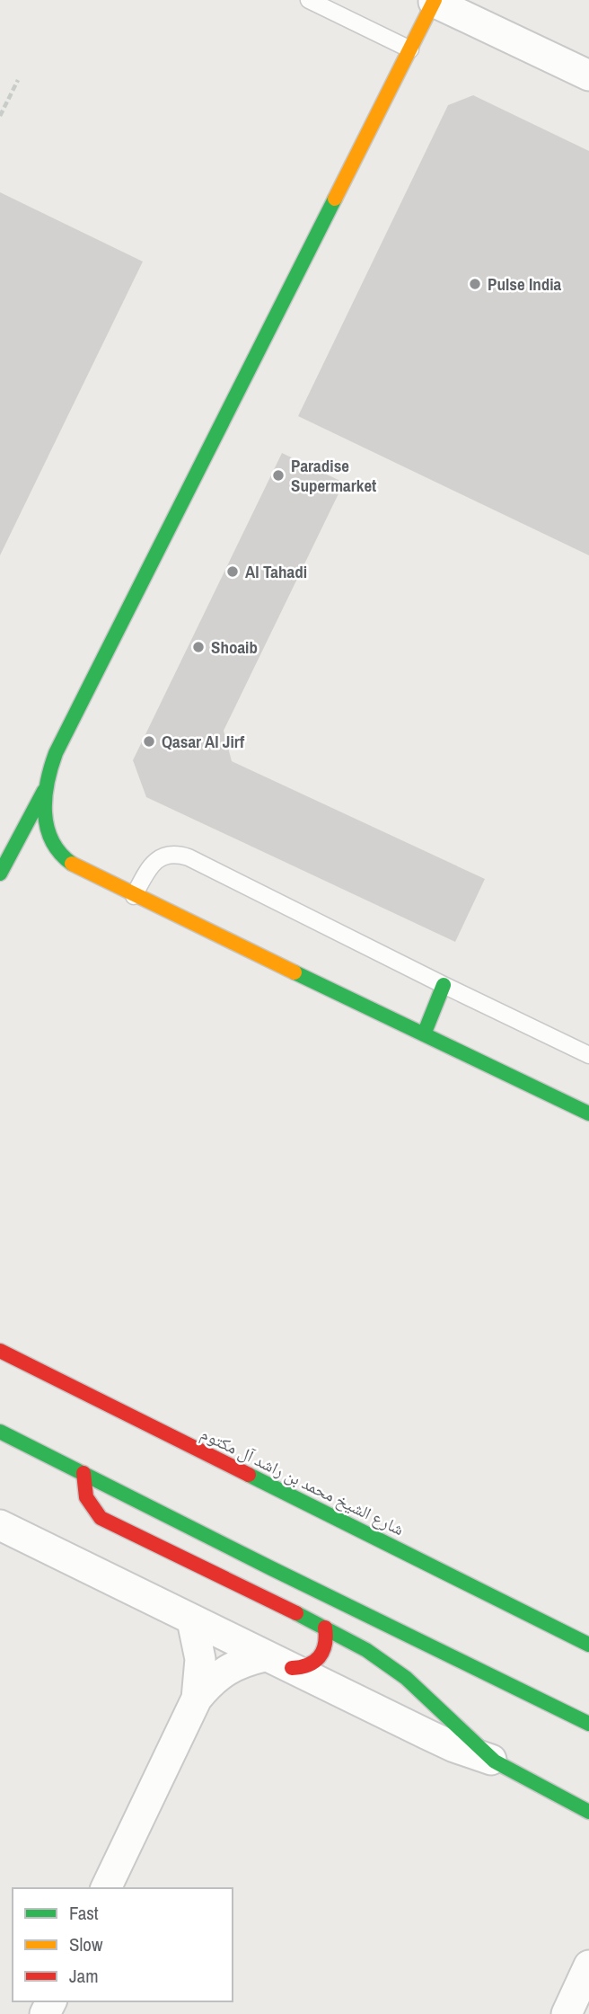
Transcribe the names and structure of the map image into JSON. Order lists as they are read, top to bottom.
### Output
{
  "streets": {
    "main road": ["شارع الشيخ محمد بن راشد آل مكتوم"]
  },
  "places": [
    "Pulse India",
    "Paradise Supermarket",
    "Al Tahadi",
    "Shoaib",
    "Qasar Al Jirf"
  ],
  "legend": ["Fast", "Slow", "Jam"]
}
